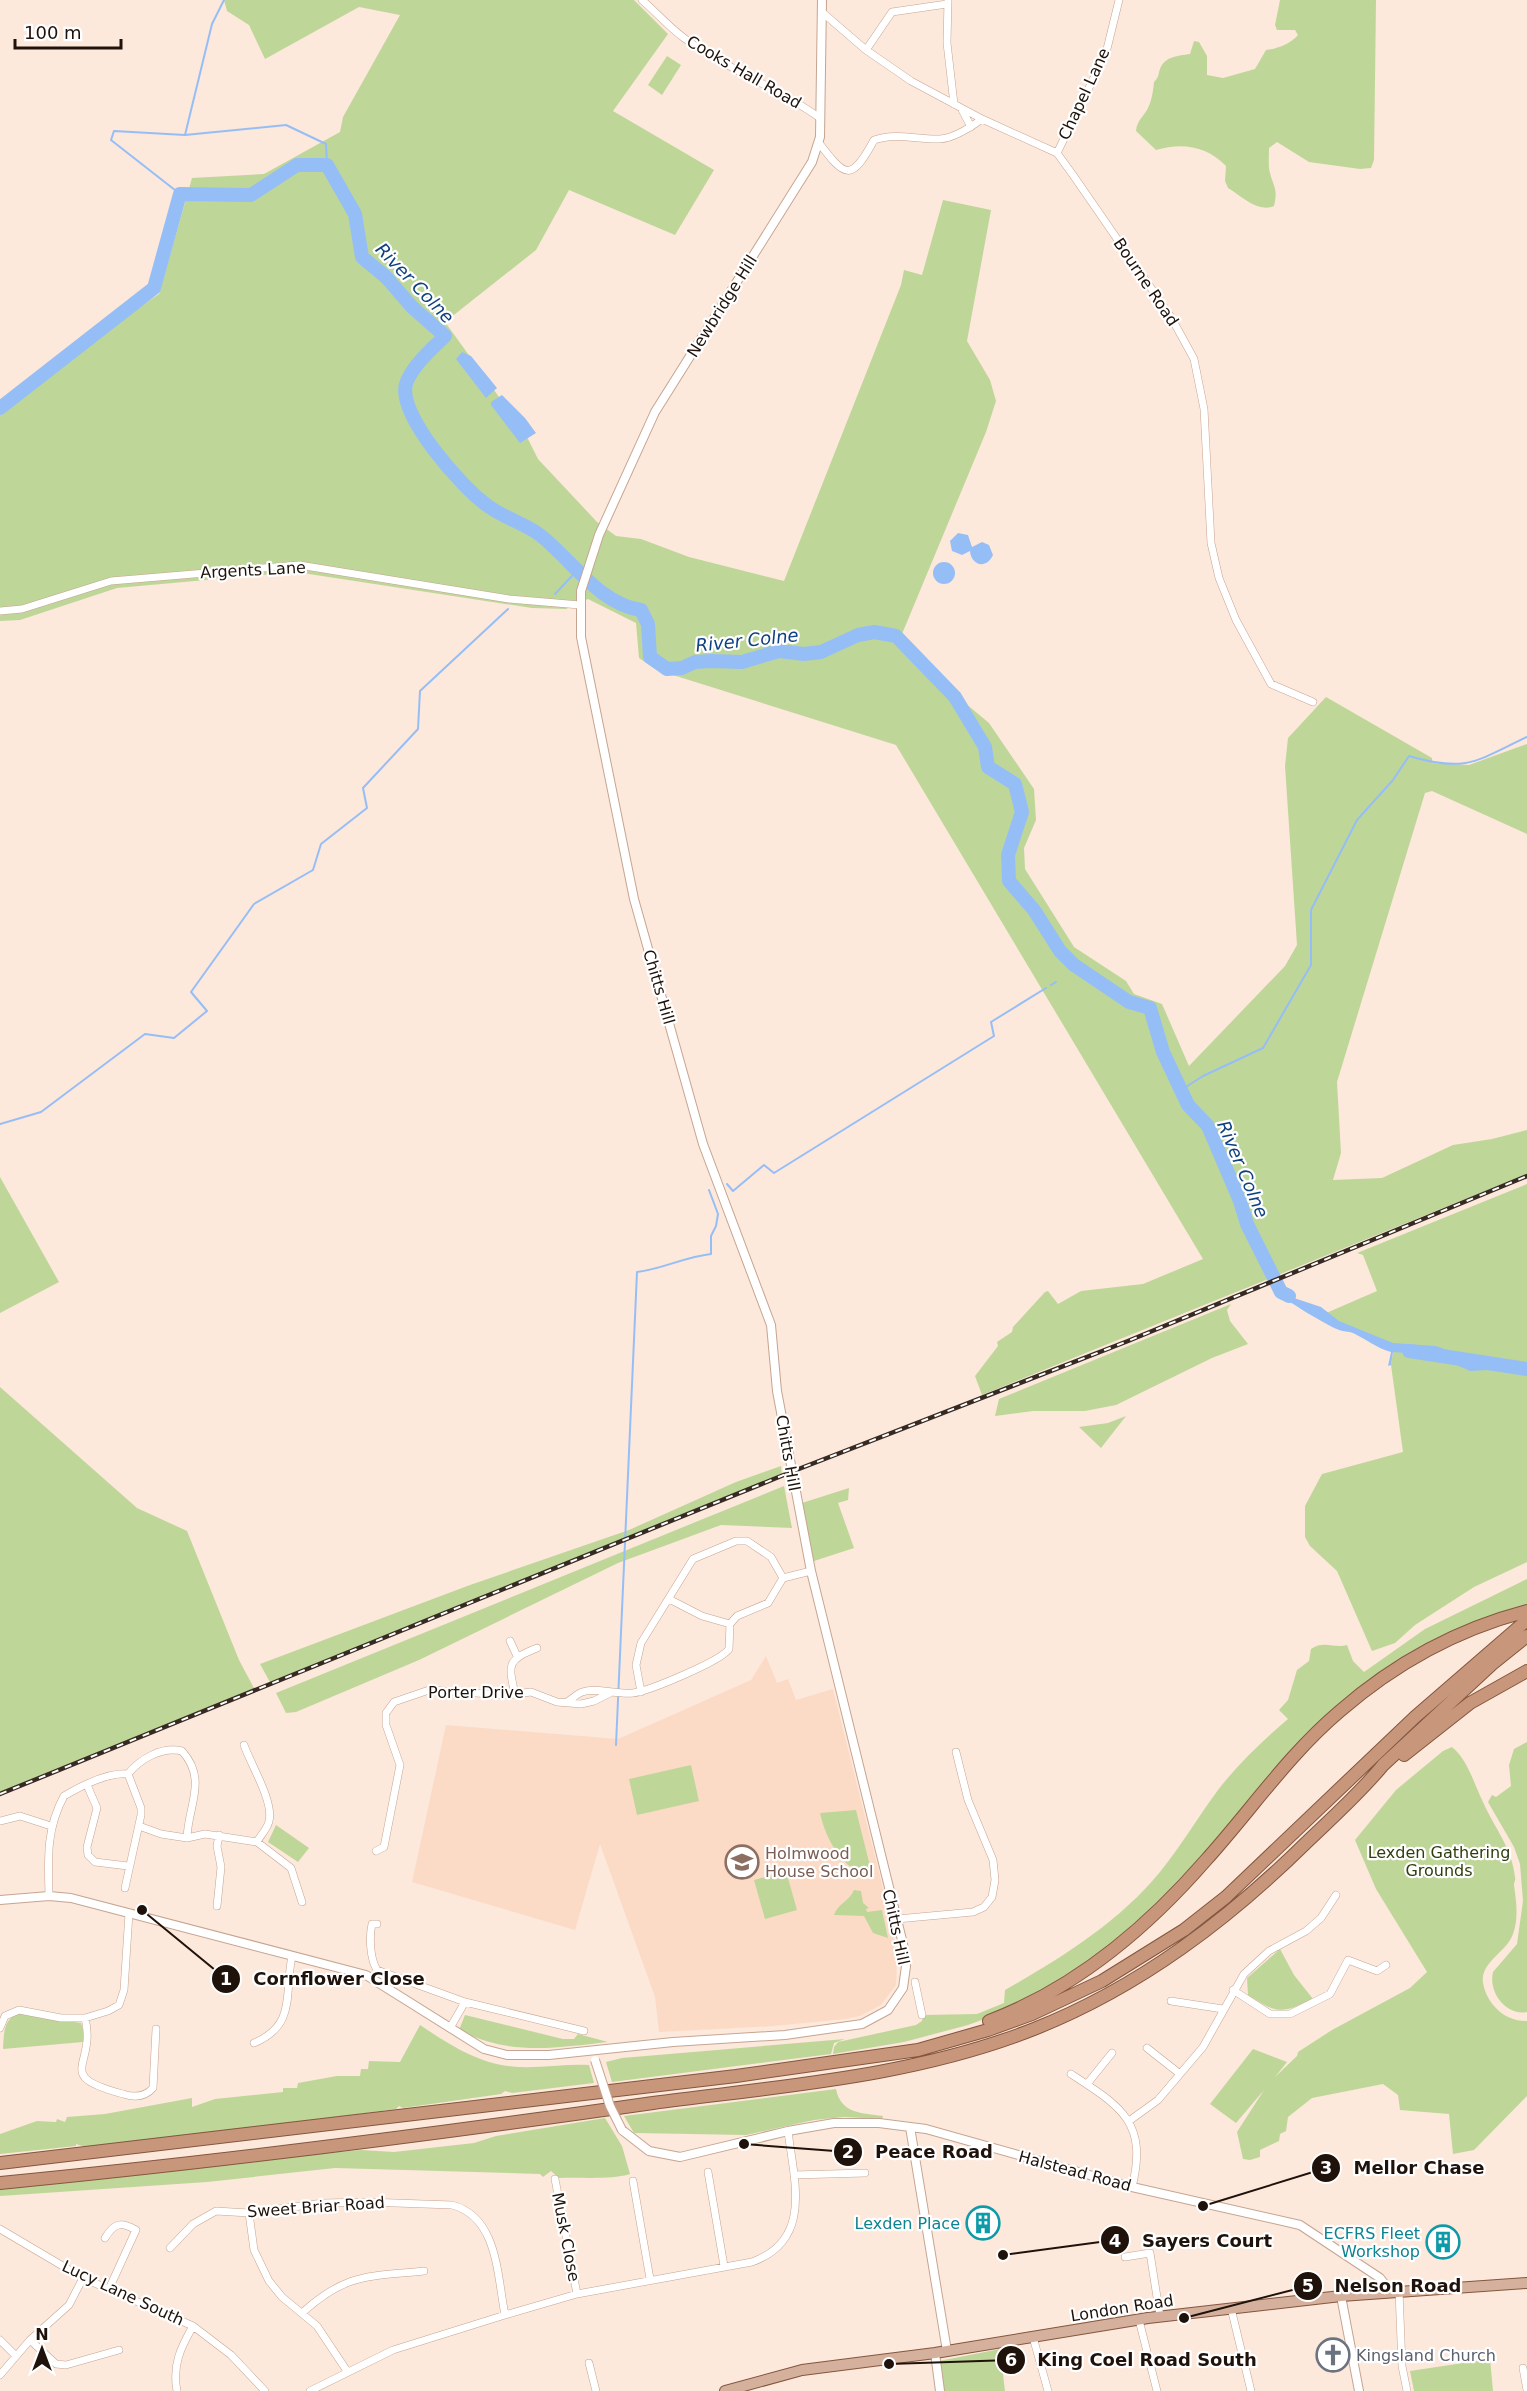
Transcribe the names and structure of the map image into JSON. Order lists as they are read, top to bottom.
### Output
{
  "streets": {
    "main road": ["London Road"],
    "street": [
      "Cooks Hall Road",
      "Chapel Lane",
      "Bourne Road",
      "Newbridge Hill",
      "Argents Lane",
      "Chitts Hill",
      "Porter Drive",
      "Halstead Road",
      "Sweet Briar Road",
      "Musk Close",
      "Lucy Lane South"
    ]
  },
  "crossings": [
    ["Cooks Hall Road", "Newbridge Hill"],
    ["Chapel Lane", "Bourne Road"],
    ["Newbridge Hill", "Argents Lane"],
    ["Newbridge Hill", "Chitts Hill"],
    ["Argents Lane", "Chitts Hill"],
    ["Chitts Hill", "Halstead Road"],
    ["Halstead Road", "London Road"]
  ],
  "water": ["River Colne"],
  "parks": ["Lexden Gathering Grounds"],
  "places": {
    "school or university": ["Holmwood House School"],
    "other": [
      "Cornflower Close",
      "Peace Road",
      "Mellor Chase",
      "Sayers Court",
      "Nelson Road",
      "King Coel Road South"
    ],
    "building": ["Lexden Place", "ECFRS Fleet Workshop"],
    "church": ["Kingsland Church"]
  },
  "scale_bar": "100 m",
  "north": "top"
}
